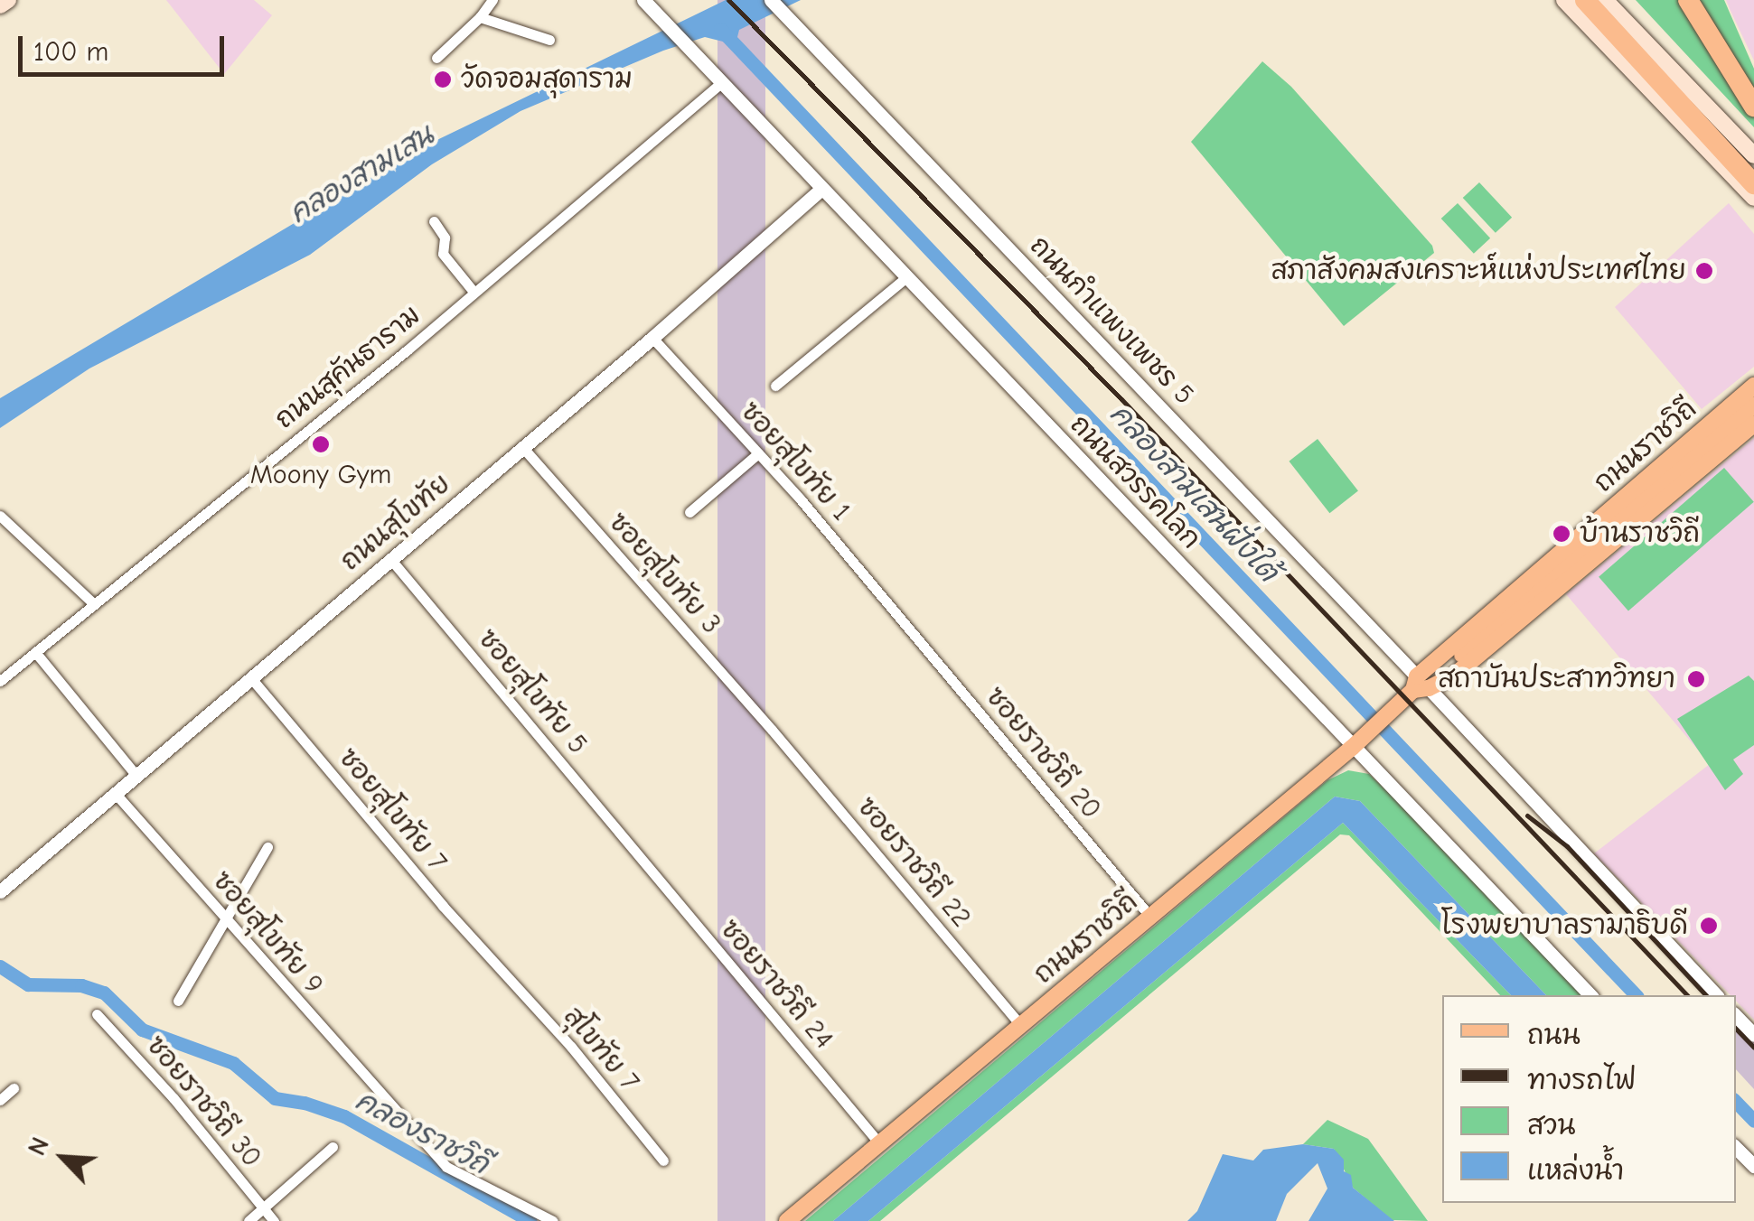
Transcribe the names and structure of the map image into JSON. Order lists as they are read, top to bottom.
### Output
{
  "streets": {
    "main road": ["ถนนราชวิถี"],
    "street": [
      "ถนนกำแพงเพชร 5",
      "ถนนสุคันธาราม",
      "ซอยสุโขทัย 1",
      "ถนนสวรรคโลก",
      "ถนนสุโขทัย",
      "ซอยสุโขทัย 3",
      "ซอยสุโขทัย 5",
      "ซอยราชวิถี 20",
      "ซอยสุโขทัย 7",
      "ซอยราชวิถี 22",
      "ซอยสุโขทัย 9",
      "ซอยราชวิถี 24",
      "สุโขทัย 7",
      "ซอยราชวิถี 30"
    ]
  },
  "crossings": [
    ["ถนนกำแพงเพชร 5", "ถนนราชวิถี"],
    ["ถนนสุคันธาราม", "ถนนสวรรคโลก"],
    ["ถนนราชวิถี", "ถนนสวรรคโลก"],
    ["ถนนราชวิถี", "ซอยราชวิถี 20"],
    ["ถนนราชวิถี", "ซอยราชวิถี 22"],
    ["ถนนราชวิถี", "ซอยราชวิถี 24"],
    ["ซอยสุโขทัย 1", "ถนนสุโขทัย"],
    ["ซอยสุโขทัย 1", "ซอยราชวิถี 20"],
    ["ถนนสวรรคโลก", "ถนนสุโขทัย"],
    ["ถนนสุโขทัย", "ซอยสุโขทัย 3"],
    ["ถนนสุโขทัย", "ซอยสุโขทัย 5"],
    ["ถนนสุโขทัย", "ซอยสุโขทัย 7"],
    ["ถนนสุโขทัย", "ซอยสุโขทัย 9"],
    ["ซอยสุโขทัย 3", "ซอยราชวิถี 22"],
    ["ซอยสุโขทัย 5", "ซอยราชวิถี 24"],
    ["ซอยสุโขทัย 7", "สุโขทัย 7"]
  ],
  "water": ["คลองสามเสน", "คลองสามเสนฝั่งใต้", "คลองราชวิถี"],
  "places": [
    "วัดจอมสุดาราม",
    "สภาสังคมสงเคราะห์แห่งประเทศไทย",
    "Moony Gym",
    "บ้านราชวิถี",
    "สถาบันประสาทวิทยา",
    "โรงพยาบาลรามาธิบดี"
  ],
  "legend": [
    "ถนน",
    "ทางรถไฟ",
    "สวน",
    "แหล่งน้ำ"
  ],
  "scale_bar": "100 m",
  "north": "top left"
}
